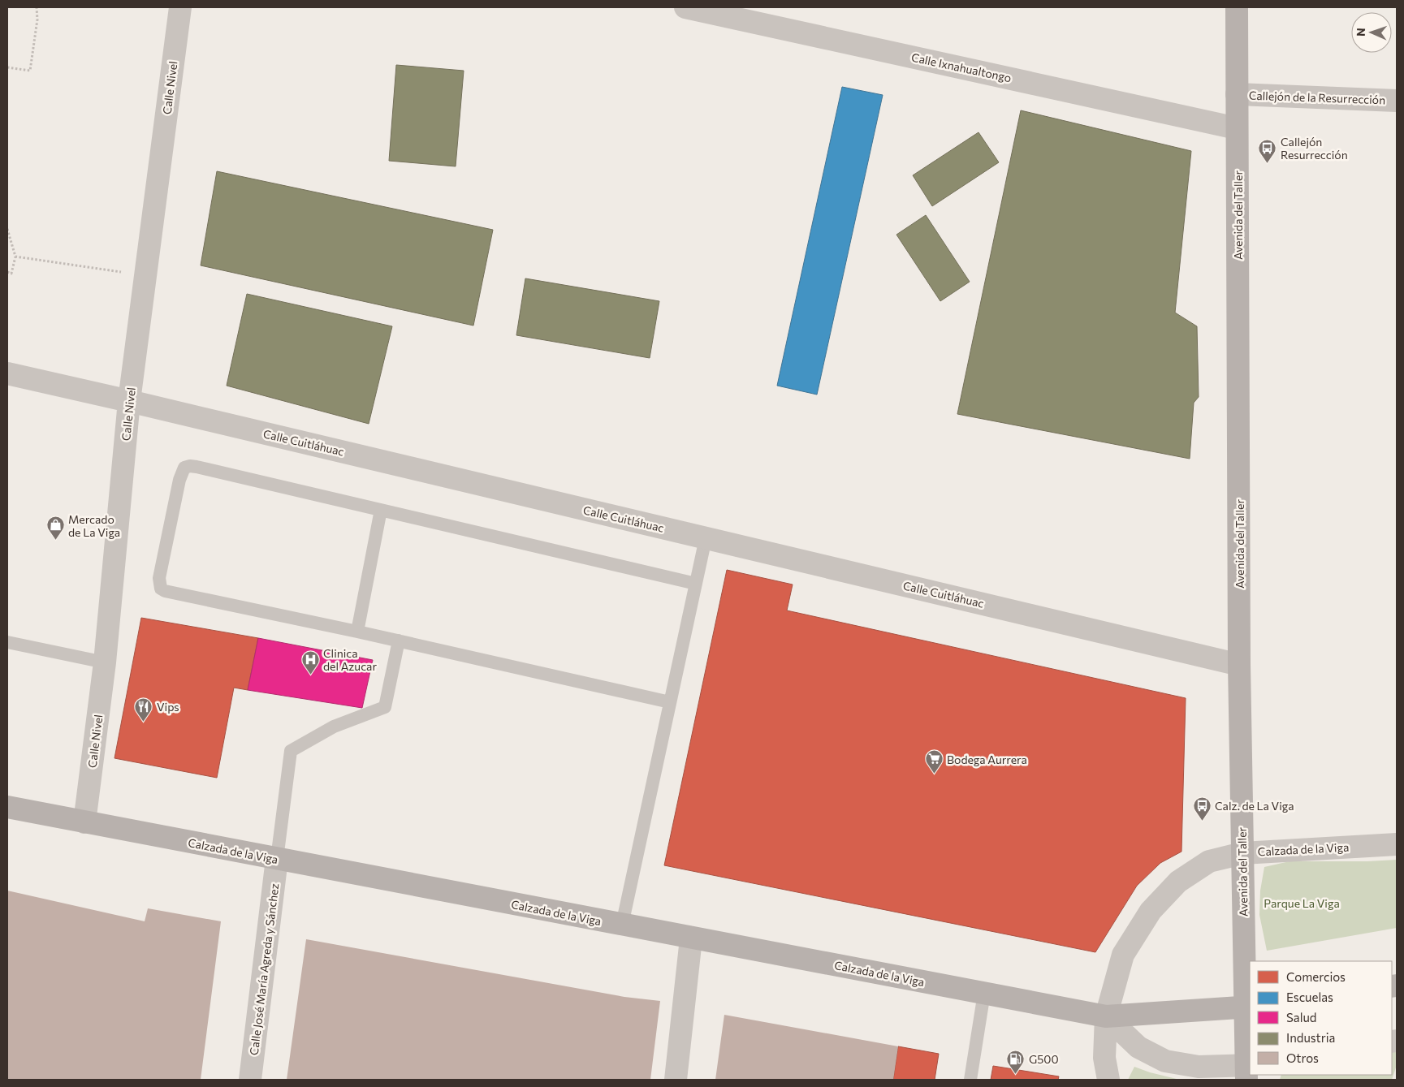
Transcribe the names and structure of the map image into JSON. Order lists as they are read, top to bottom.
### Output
{
  "streets": {
    "main road": ["Avenida del Taller", "Calzada de la Viga"],
    "street": [
      "Calle Ixnahualtongo",
      "Calle Nivel",
      "Callejón de la Resurrección",
      "Calle Cuitláhuac",
      "Calle José María Agreda y Sánchez"
    ]
  },
  "crossings": [
    ["Calle Ixnahualtongo", "Avenida del Taller"],
    ["Calle Nivel", "Calle Cuitláhuac"],
    ["Calle Nivel", "Calzada de la Viga"],
    ["Callejón de la Resurrección", "Avenida del Taller"],
    ["Avenida del Taller", "Calle Cuitláhuac"],
    ["Avenida del Taller", "Calzada de la Viga"],
    ["Calzada de la Viga", "Calle José María Agreda y Sánchez"]
  ],
  "parks": ["Parque La Viga"],
  "places": {
    "bus stop": ["Callejón Resurrección", "Calz. de La Viga"],
    "shop": ["Mercado de La Viga"],
    "hospital": ["Clinica del Azucar"],
    "restaurant": ["Vips"],
    "supermarket": ["Bodega Aurrera"],
    "fuel station": ["G500"]
  },
  "legend": [
    "Comercios",
    "Escuelas",
    "Salud",
    "Industria",
    "Otros"
  ],
  "north": "left"
}
